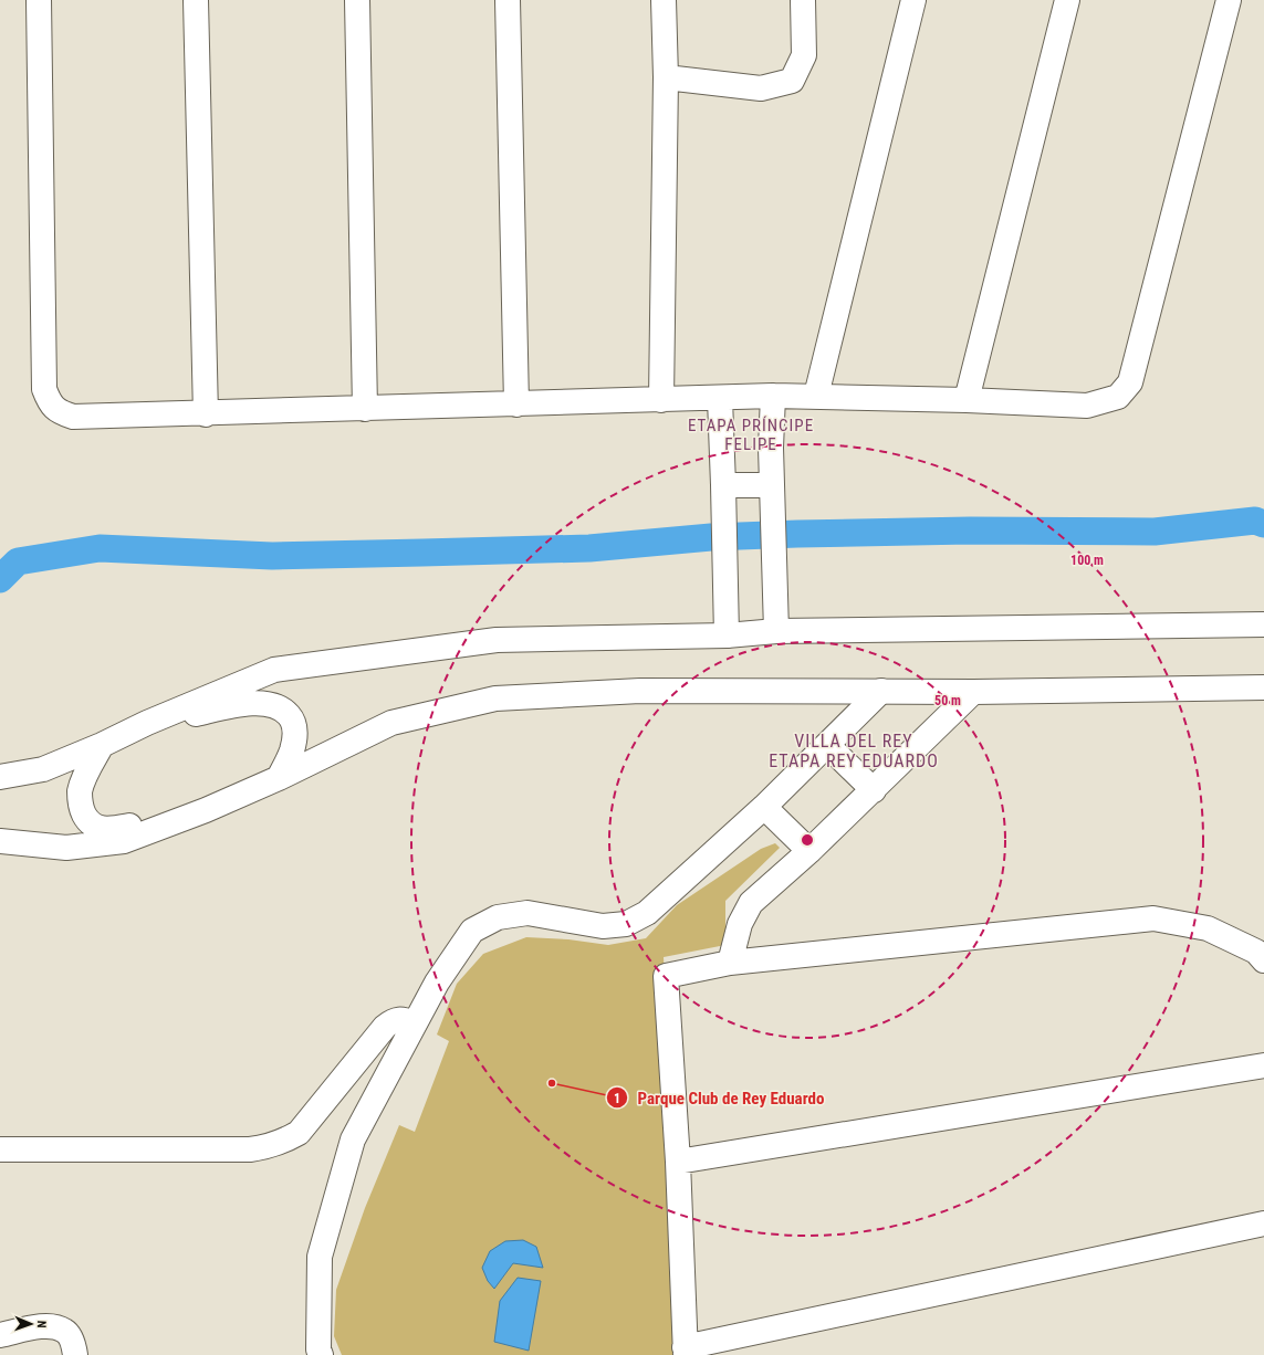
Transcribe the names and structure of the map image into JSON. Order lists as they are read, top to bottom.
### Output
{
  "districts": ["ETAPA PRÍNCIPE FELIPE", "VILLA DEL REY ETAPA REY EDUARDO"],
  "places": ["Parque Club de Rey Eduardo"],
  "north": "right",
  "rings": ["100 m", "50 m"]
}
